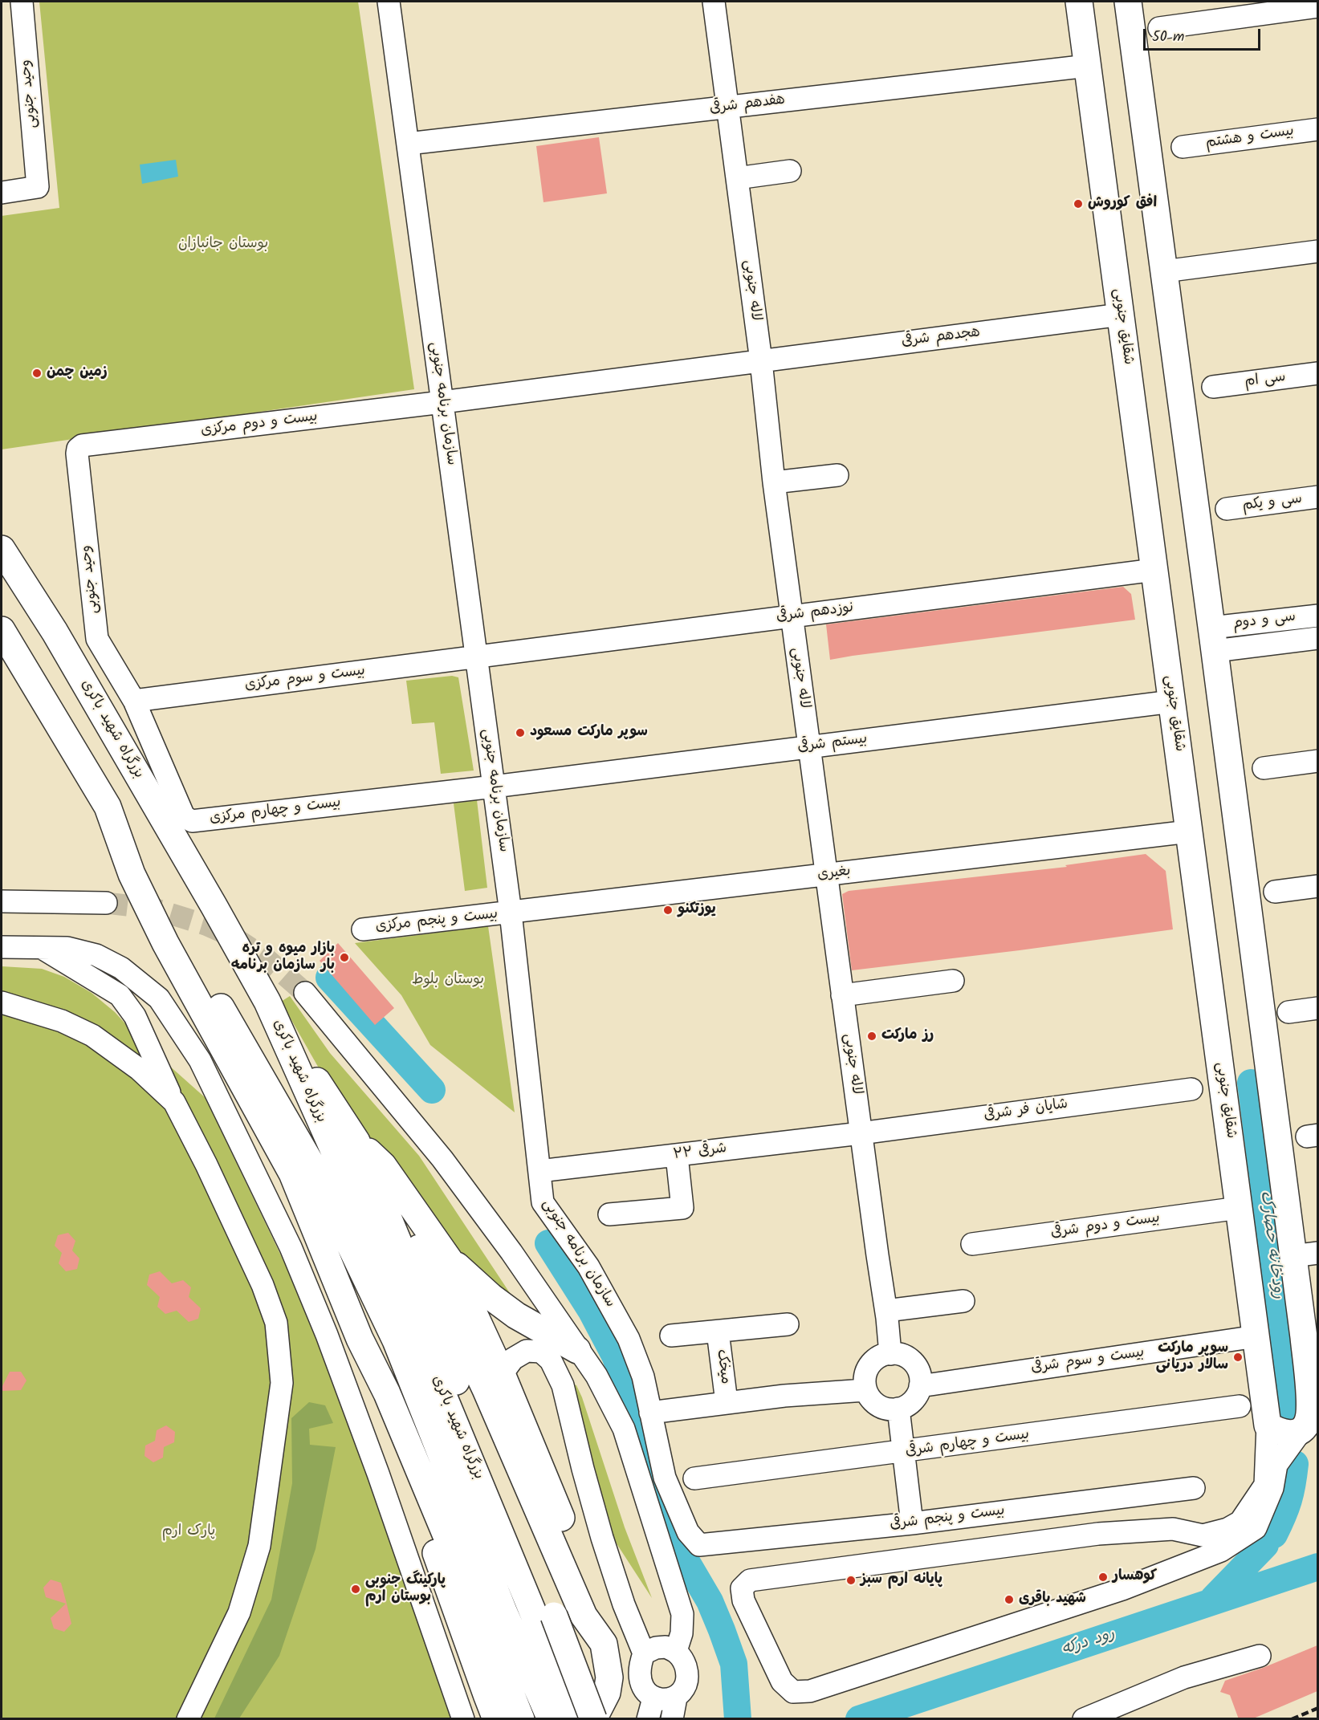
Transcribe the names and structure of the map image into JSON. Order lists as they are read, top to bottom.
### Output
{
  "streets": {
    "main road": ["شقایق جنوبی", "بزرگراه شهید باکری"],
    "street": [
      "وحید جنوبی",
      "هفدهم شرقی",
      "بیست و هشتم",
      "لاله جنوبی",
      "هجدهم شرقی",
      "سی ام",
      "سازمان برنامه جنوبی",
      "بیست و دوم مرکزی",
      "سی و یکم",
      "نوزدهم شرقی",
      "سی و دوم",
      "بیست و سوم مرکزی",
      "بیستم شرقی",
      "بیست و چهارم مرکزی",
      "بغیری",
      "بیست و پنجم مرکزی",
      "شایان فر شرقی",
      "۲۲ شرقی",
      "بیست و دوم شرقی",
      "بیست و سوم شرقی",
      "میخک",
      "بیست و چهارم شرقی",
      "بیست و پنجم شرقی"
    ]
  },
  "crossings": [
    ["وحید جنوبی", "بیست و دوم مرکزی"],
    ["وحید جنوبی", "بیست و سوم مرکزی"],
    ["وحید جنوبی", "بیست و چهارم مرکزی"],
    ["هفدهم شرقی", "لاله جنوبی"],
    ["هفدهم شرقی", "شقایق جنوبی"],
    ["هفدهم شرقی", "سازمان برنامه جنوبی"],
    ["لاله جنوبی", "هجدهم شرقی"],
    ["لاله جنوبی", "نوزدهم شرقی"],
    ["لاله جنوبی", "بیستم شرقی"],
    ["لاله جنوبی", "بغیری"],
    ["لاله جنوبی", "شایان فر شرقی"],
    ["لاله جنوبی", "۲۲ شرقی"],
    ["لاله جنوبی", "بیست و سوم شرقی"],
    ["شقایق جنوبی", "هجدهم شرقی"],
    ["شقایق جنوبی", "نوزدهم شرقی"],
    ["شقایق جنوبی", "بیستم شرقی"],
    ["شقایق جنوبی", "بغیری"],
    ["شقایق جنوبی", "بیست و دوم شرقی"],
    ["شقایق جنوبی", "بیست و سوم شرقی"],
    ["هجدهم شرقی", "سازمان برنامه جنوبی"],
    ["هجدهم شرقی", "بیست و دوم مرکزی"],
    ["سازمان برنامه جنوبی", "بیست و دوم مرکزی"],
    ["سازمان برنامه جنوبی", "نوزدهم شرقی"],
    ["سازمان برنامه جنوبی", "بیست و سوم مرکزی"],
    ["سازمان برنامه جنوبی", "بیستم شرقی"],
    ["سازمان برنامه جنوبی", "بیست و چهارم مرکزی"],
    ["سازمان برنامه جنوبی", "بغیری"],
    ["سازمان برنامه جنوبی", "بیست و پنجم مرکزی"],
    ["سازمان برنامه جنوبی", "۲۲ شرقی"],
    ["سازمان برنامه جنوبی", "بیست و پنجم شرقی"],
    ["نوزدهم شرقی", "بیست و سوم مرکزی"],
    ["بیست و سوم مرکزی", "بیست و چهارم مرکزی"],
    ["بیستم شرقی", "بیست و چهارم مرکزی"],
    ["بغیری", "بیست و پنجم مرکزی"],
    ["شایان فر شرقی", "۲۲ شرقی"]
  ],
  "water": ["رودخانه حصارک", "رود درکه"],
  "parks": ["بوستان جانبازان", "بوستان بلوط", "پارک ارم"],
  "places": [
    "افق کوروش",
    "زمین چمن",
    "سوپر مارکت مسعود",
    "یوزتکنو",
    "بازار میوه و تره بار سازمان برنامه",
    "رز مارکت",
    "سوپر مارکت سالار دریانی",
    "کوهسار",
    "پایانه ارم سبز",
    "پارکینگ جنوبی بوستان ارم",
    "شهید باقری"
  ],
  "scale_bar": "50 m"
}
